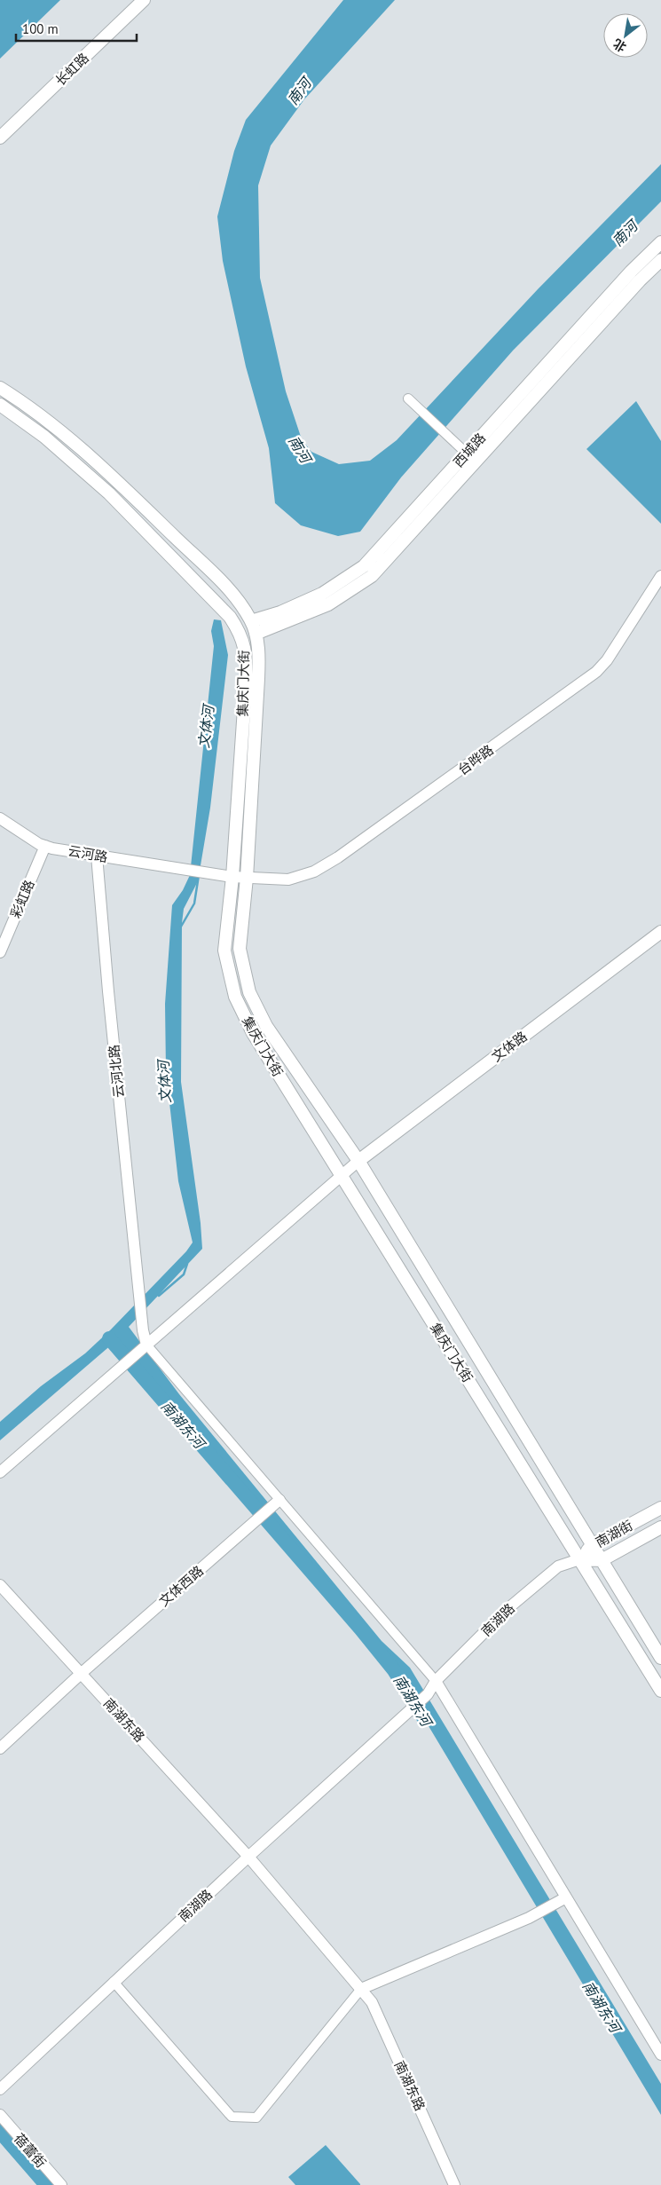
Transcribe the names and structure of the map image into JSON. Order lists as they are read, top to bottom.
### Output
{
  "streets": {
    "main road": [
      "长虹路",
      "西城路",
      "集庆门大街",
      "文体路",
      "南湖街"
    ],
    "street": [
      "台晔路",
      "云河路",
      "彩虹路",
      "云河北路",
      "文体西路",
      "南湖路",
      "南湖东路",
      "蓓蕾街"
    ]
  },
  "crossings": [
    ["西城路", "集庆门大街"],
    ["集庆门大街", "台晔路"],
    ["集庆门大街", "文体路"],
    ["集庆门大街", "南湖街"],
    ["集庆门大街", "南湖路"],
    ["台晔路", "云河路"],
    ["云河路", "彩虹路"],
    ["云河路", "云河北路"],
    ["南湖街", "南湖路"],
    ["文体西路", "南湖东路"],
    ["南湖路", "南湖东路"]
  ],
  "water": ["南河", "文体河", "南湖东河"],
  "scale_bar": "100 m",
  "north": "bottom left"
}
